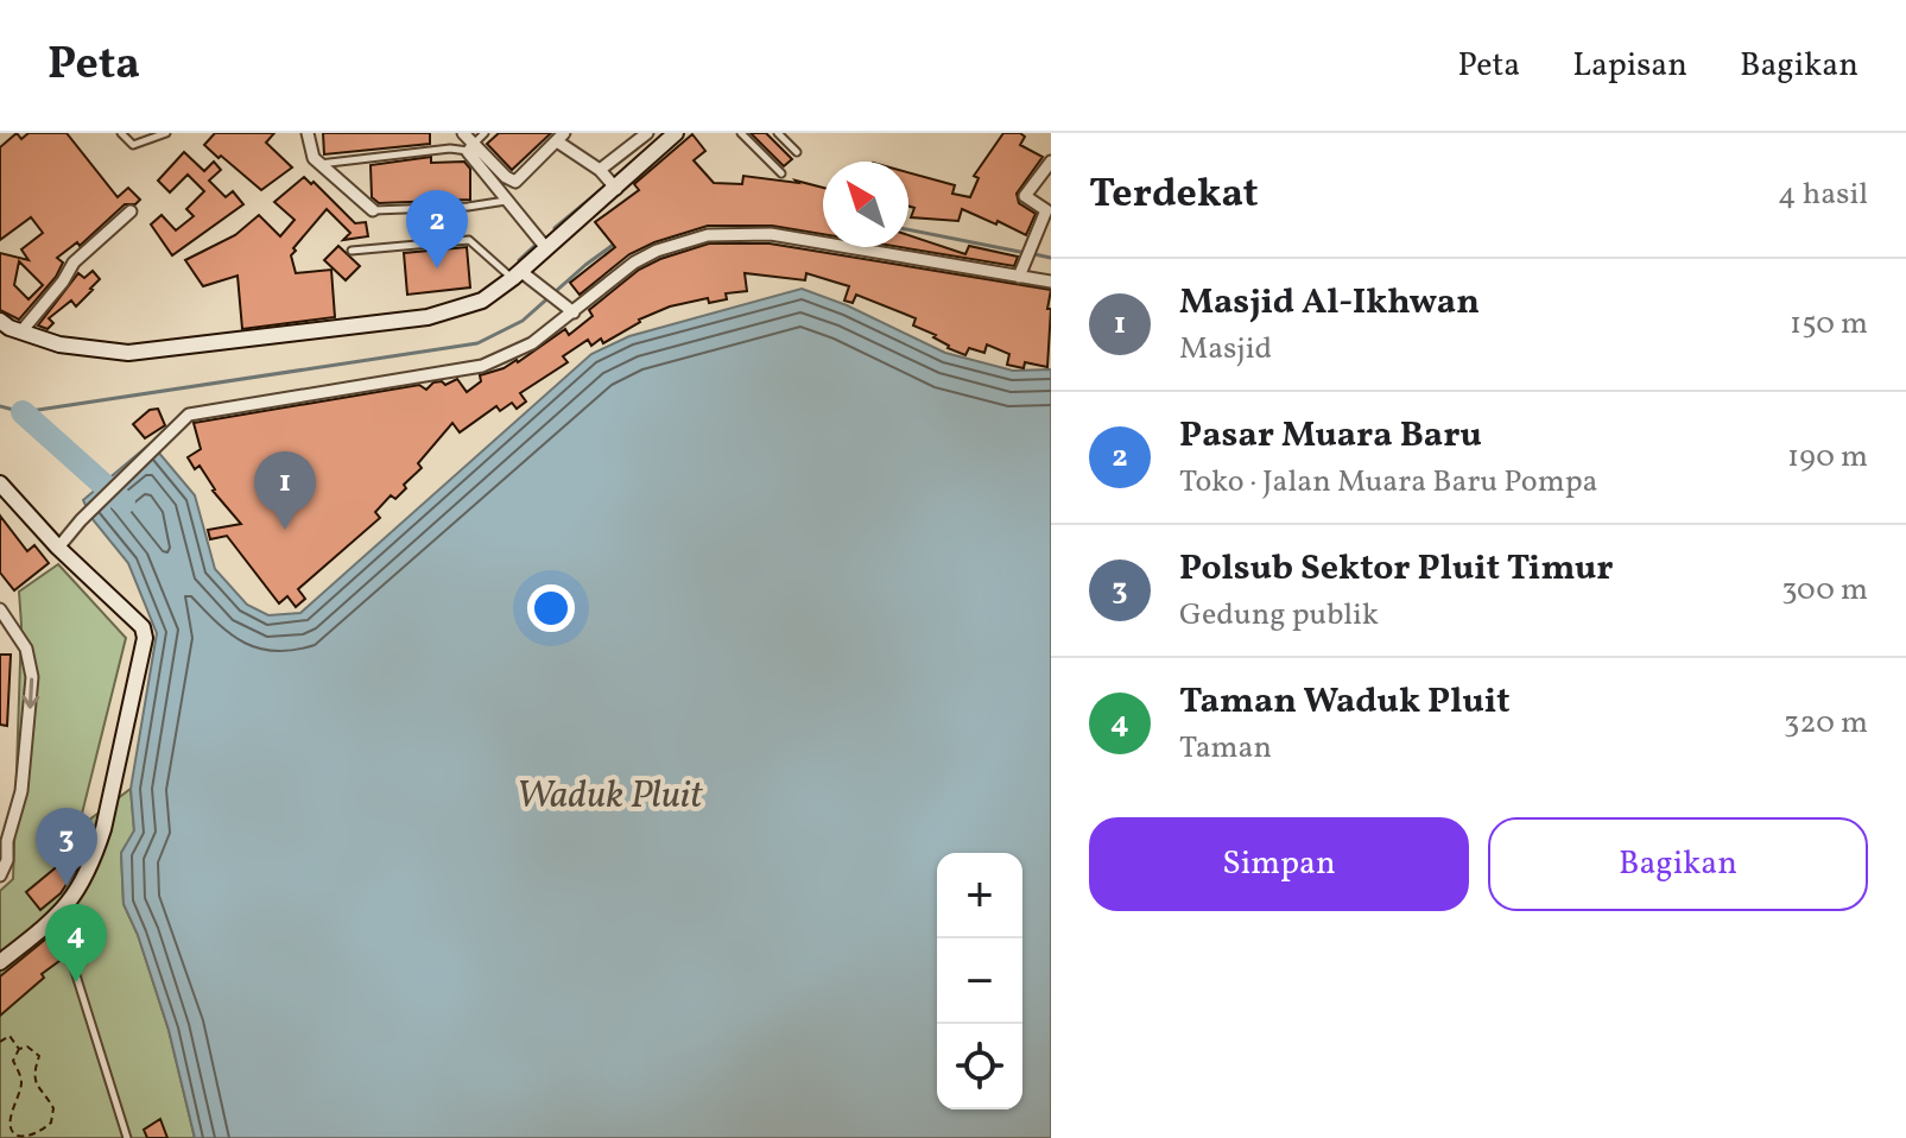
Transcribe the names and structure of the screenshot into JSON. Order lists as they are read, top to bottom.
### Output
{
  "water": ["Waduk Pluit"],
  "north": "top left",
  "page": {
    "header": "Peta",
    "nav": ["Peta", "Lapisan", "Bagikan"],
    "heading": ["Terdekat", "4 hasil"],
    "pins": [
      "2",
      "1",
      "3",
      "4"
    ],
    "list": [
      {
        "mark": "1",
        "name": "Masjid Al-Ikhwan",
        "note": "Masjid",
        "value": "150 m"
      },
      {
        "mark": "2",
        "name": "Pasar Muara Baru",
        "note": "Toko · Jalan Muara Baru Pompa",
        "value": "190 m"
      },
      {
        "mark": "3",
        "name": "Polsub Sektor Pluit Timur",
        "note": "Gedung publik",
        "value": "300 m"
      },
      {
        "mark": "4",
        "name": "Taman Waduk Pluit",
        "note": "Taman",
        "value": "320 m"
      }
    ],
    "buttons": ["Simpan", "Bagikan"],
    "map_buttons": ["+", "−"]
  }
}
